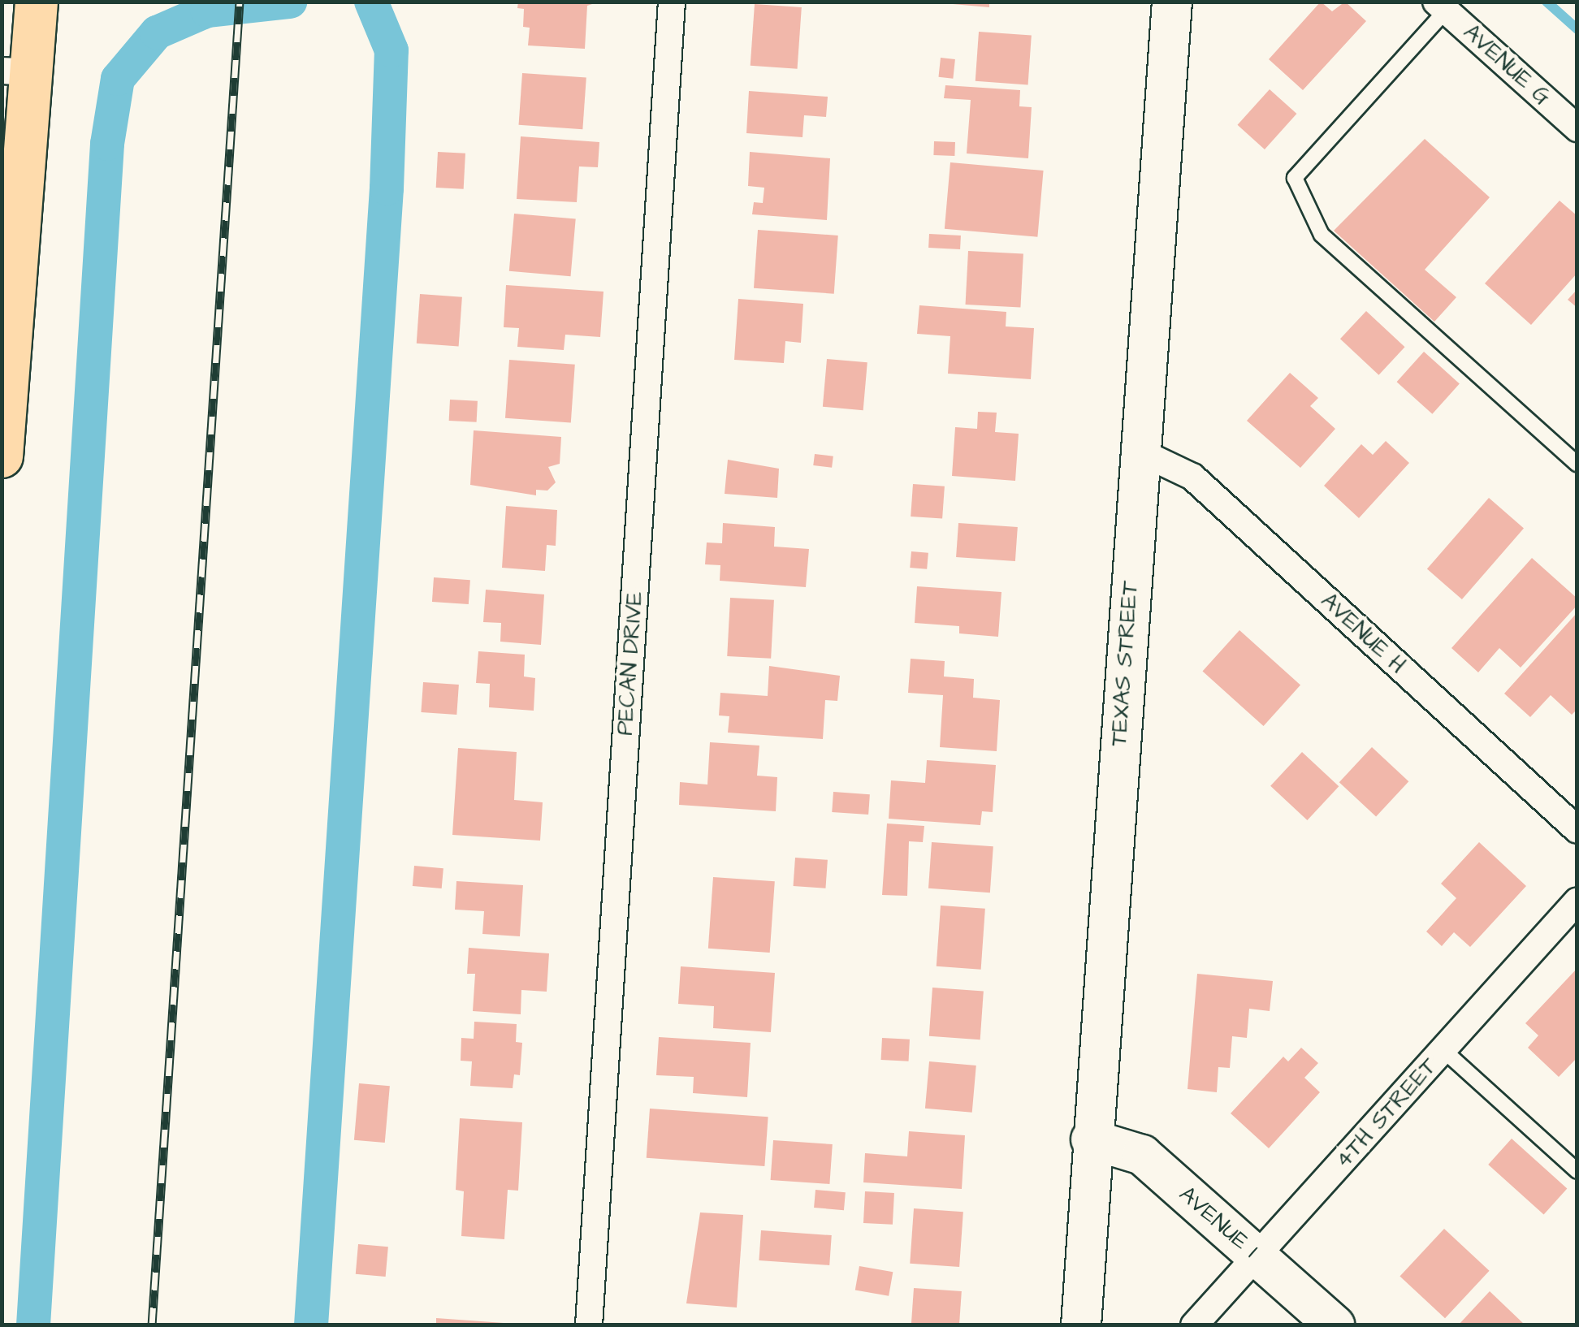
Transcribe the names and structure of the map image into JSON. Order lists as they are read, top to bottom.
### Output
{
  "streets": {
    "street": [
      "AVENUE G",
      "AVENUE H",
      "PECAN DRIVE",
      "TEXAS STREET",
      "4TH STREET",
      "AVENUE I"
    ]
  },
  "crossings": [
    ["AVENUE H", "TEXAS STREET"],
    ["TEXAS STREET", "AVENUE I"],
    ["4TH STREET", "AVENUE I"]
  ]
}
